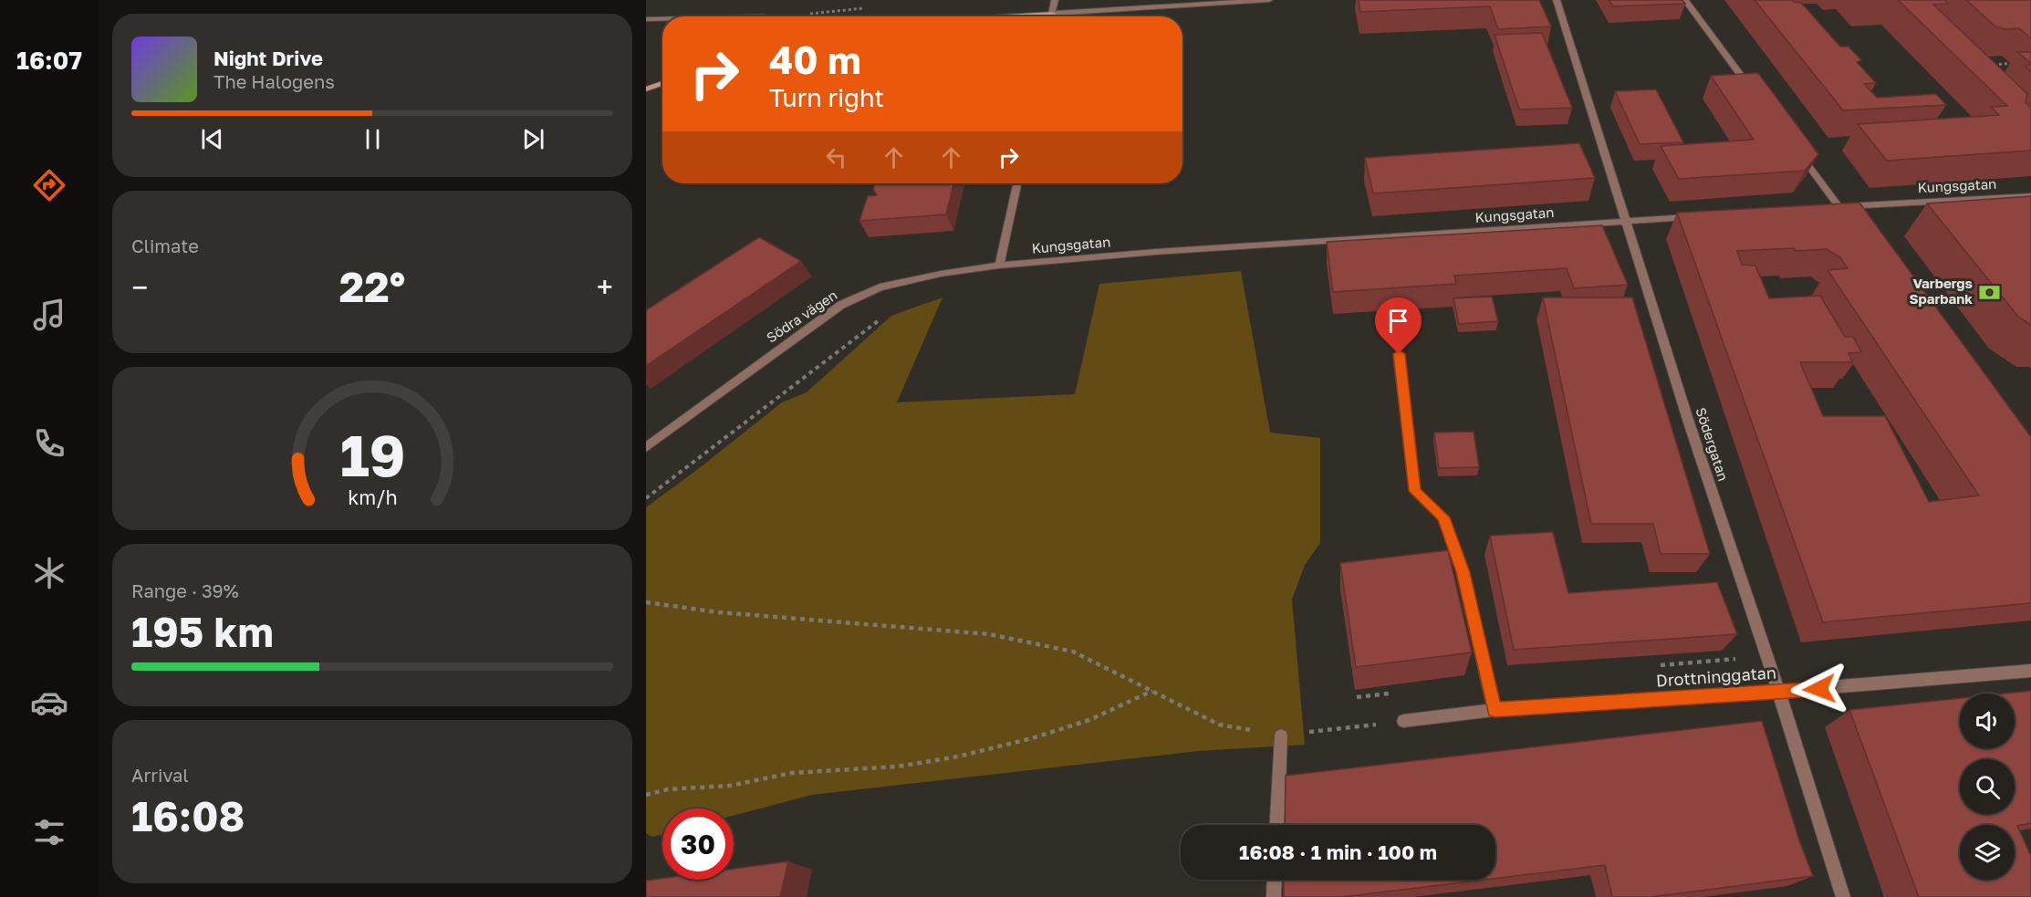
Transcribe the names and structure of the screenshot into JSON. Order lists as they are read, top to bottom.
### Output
{
  "streets": {
    "street": [
      "Kungsgatan",
      "Södra vägen",
      "Södergatan",
      "Drottninggatan"
    ]
  },
  "crossings": [
    ["Kungsgatan", "Södra vägen"],
    ["Kungsgatan", "Södergatan"],
    ["Södergatan", "Drottninggatan"]
  ],
  "places": {
    "bank": ["Varbergs Sparbank"]
  },
  "page": {
    "tabs": "16:07",
    "turn": ["40 m", "Turn right"],
    "song": ["Night Drive", "The Halogens"],
    "tile": [
      "Climate",
      ["Range · 39%", "195 km"],
      ["Arrival", "16:08"]
    ],
    "heat": ["−", "22°", "+"],
    "limit": "30",
    "trip": "16:08 · 1 min · 100 m",
    "gauge": ["19", "km/h"]
  }
}
